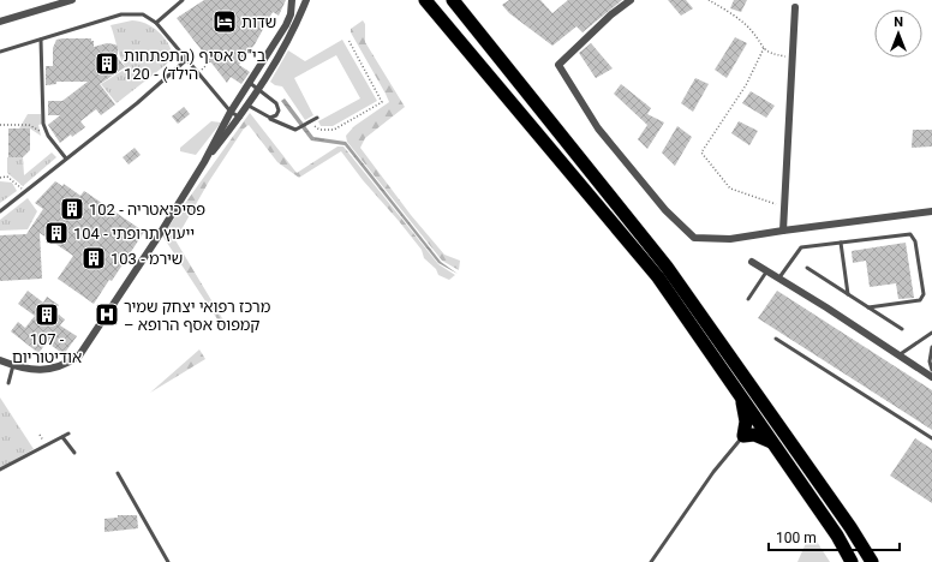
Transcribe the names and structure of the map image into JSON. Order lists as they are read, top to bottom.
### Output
{
  "places": {
    "hotel": ["שדות"],
    "building": [
      "בי\"ס אסיף (התפתחות הילד) - 120",
      "102 - פסיכיאטריה",
      "104 - ייעוץ תרופתי",
      "103 - שירמ",
      "107 - אודיטוריום"
    ],
    "hospital": ["מרכז רפואי יצחק שמיר – קמפוס אסף הרופא"]
  },
  "scale_bar": "100 m",
  "north": "top"
}
